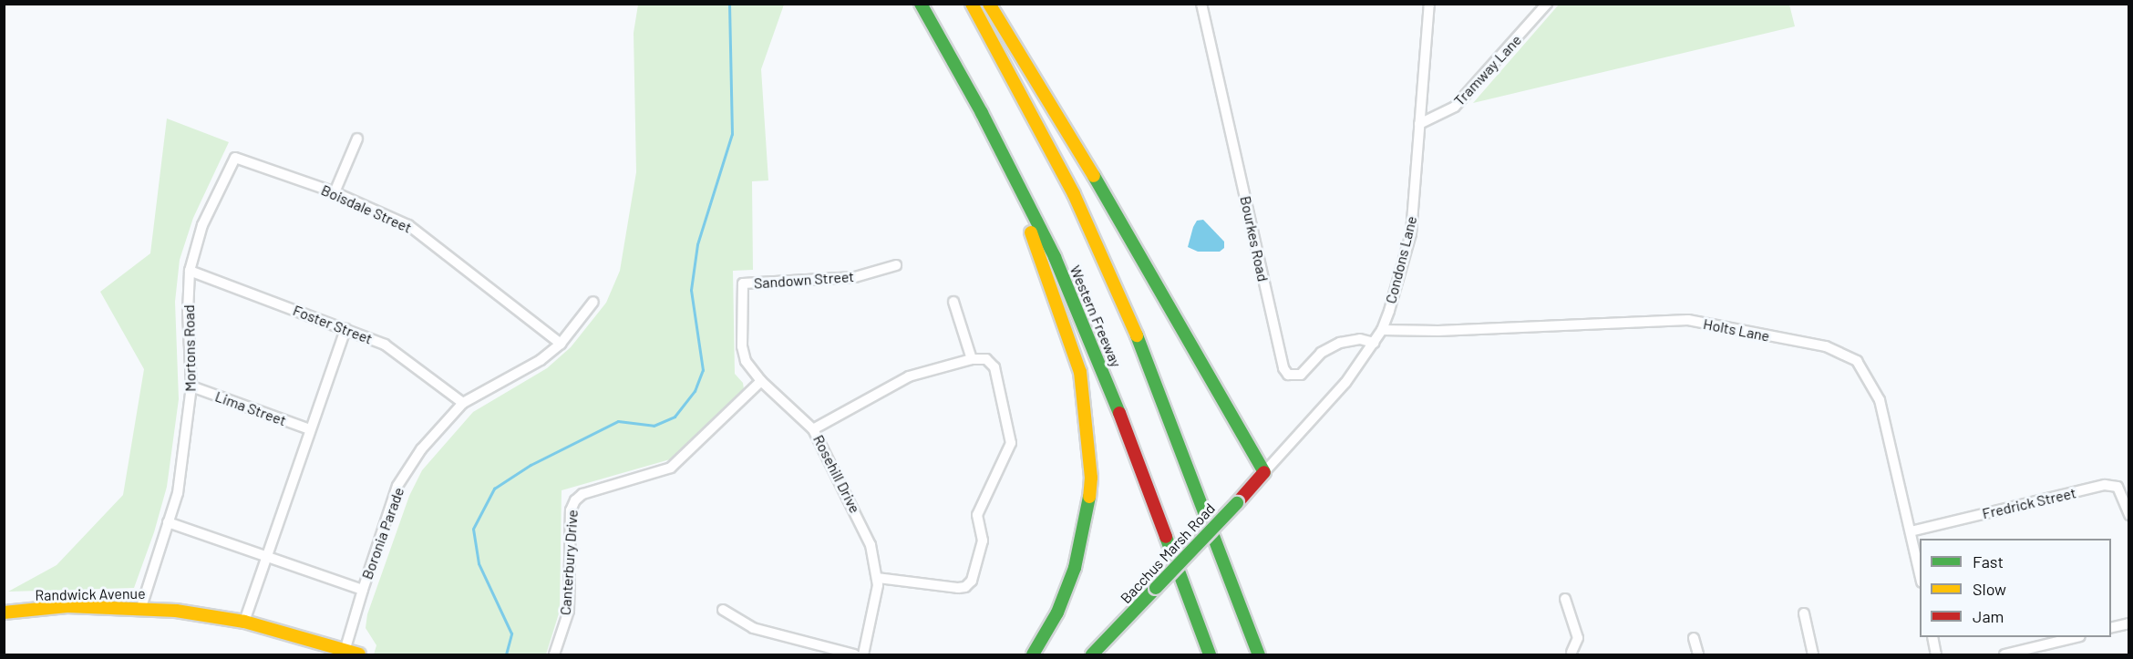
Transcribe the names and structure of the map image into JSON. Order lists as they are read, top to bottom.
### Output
{
  "streets": {
    "main road": ["Western Freeway", "Bacchus Marsh Road", "Randwick Avenue"],
    "street": [
      "Tramway Lane",
      "Boisdale Street",
      "Bourkes Road",
      "Condons Lane",
      "Sandown Street",
      "Foster Street",
      "Holts Lane",
      "Mortons Road",
      "Lima Street",
      "Rosehill Drive",
      "Fredrick Street",
      "Boronia Parade",
      "Canterbury Drive"
    ]
  },
  "crossings": [
    ["Tramway Lane", "Condons Lane"],
    ["Boisdale Street", "Mortons Road"],
    ["Boisdale Street", "Boronia Parade"],
    ["Bourkes Road", "Condons Lane"],
    ["Condons Lane", "Holts Lane"],
    ["Condons Lane", "Bacchus Marsh Road"],
    ["Sandown Street", "Rosehill Drive"],
    ["Foster Street", "Mortons Road"],
    ["Foster Street", "Boronia Parade"],
    ["Holts Lane", "Fredrick Street"],
    ["Mortons Road", "Lima Street"],
    ["Mortons Road", "Randwick Avenue"],
    ["Rosehill Drive", "Canterbury Drive"],
    ["Boronia Parade", "Randwick Avenue"]
  ],
  "legend": ["Fast", "Slow", "Jam"]
}
